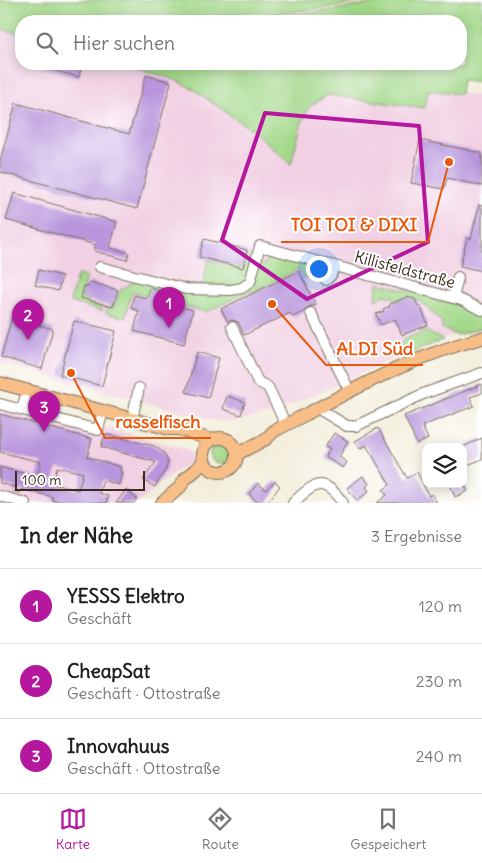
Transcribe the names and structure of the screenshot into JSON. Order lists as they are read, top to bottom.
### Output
{
  "streets": {
    "street": ["Killisfeldstraße"]
  },
  "places": ["TOI TOI & DIXI", "ALDI Süd", "rasselfisch"],
  "scale_bar": "100 m",
  "page": {
    "search": "Hier suchen",
    "pins": ["1", "2", "3"],
    "scale": "100 m",
    "heading": ["In der Nähe", "3 Ergebnisse"],
    "list": [
      {
        "mark": "1",
        "name": "YESSS Elektro",
        "note": "Geschäft",
        "value": "120 m"
      },
      {
        "mark": "2",
        "name": "CheapSat",
        "note": "Geschäft · Ottostraße",
        "value": "230 m"
      },
      {
        "mark": "3",
        "name": "Innovahuus",
        "note": "Geschäft · Ottostraße",
        "value": "240 m"
      }
    ],
    "nav": ["Karte", "Route", "Gespeichert"]
  }
}
